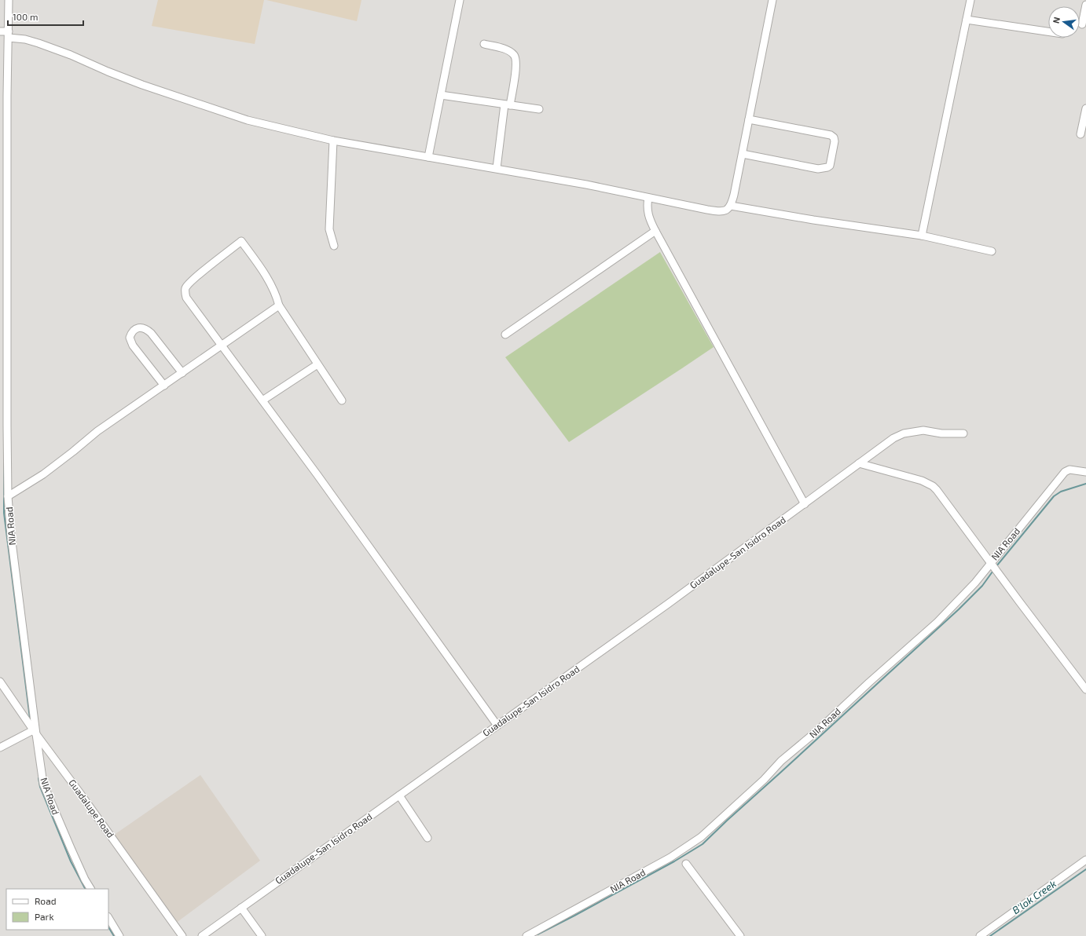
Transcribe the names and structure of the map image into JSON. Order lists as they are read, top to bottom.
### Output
{
  "streets": {
    "street": ["NIA Road", "Guadalupe-San Isidro Road", "Guadalupe Road"]
  },
  "crossings": [
    ["NIA Road", "Guadalupe Road"]
  ],
  "water": ["B'lok Creek"],
  "legend": ["Road", "Park"],
  "scale_bar": "100 m",
  "north": "left"
}
